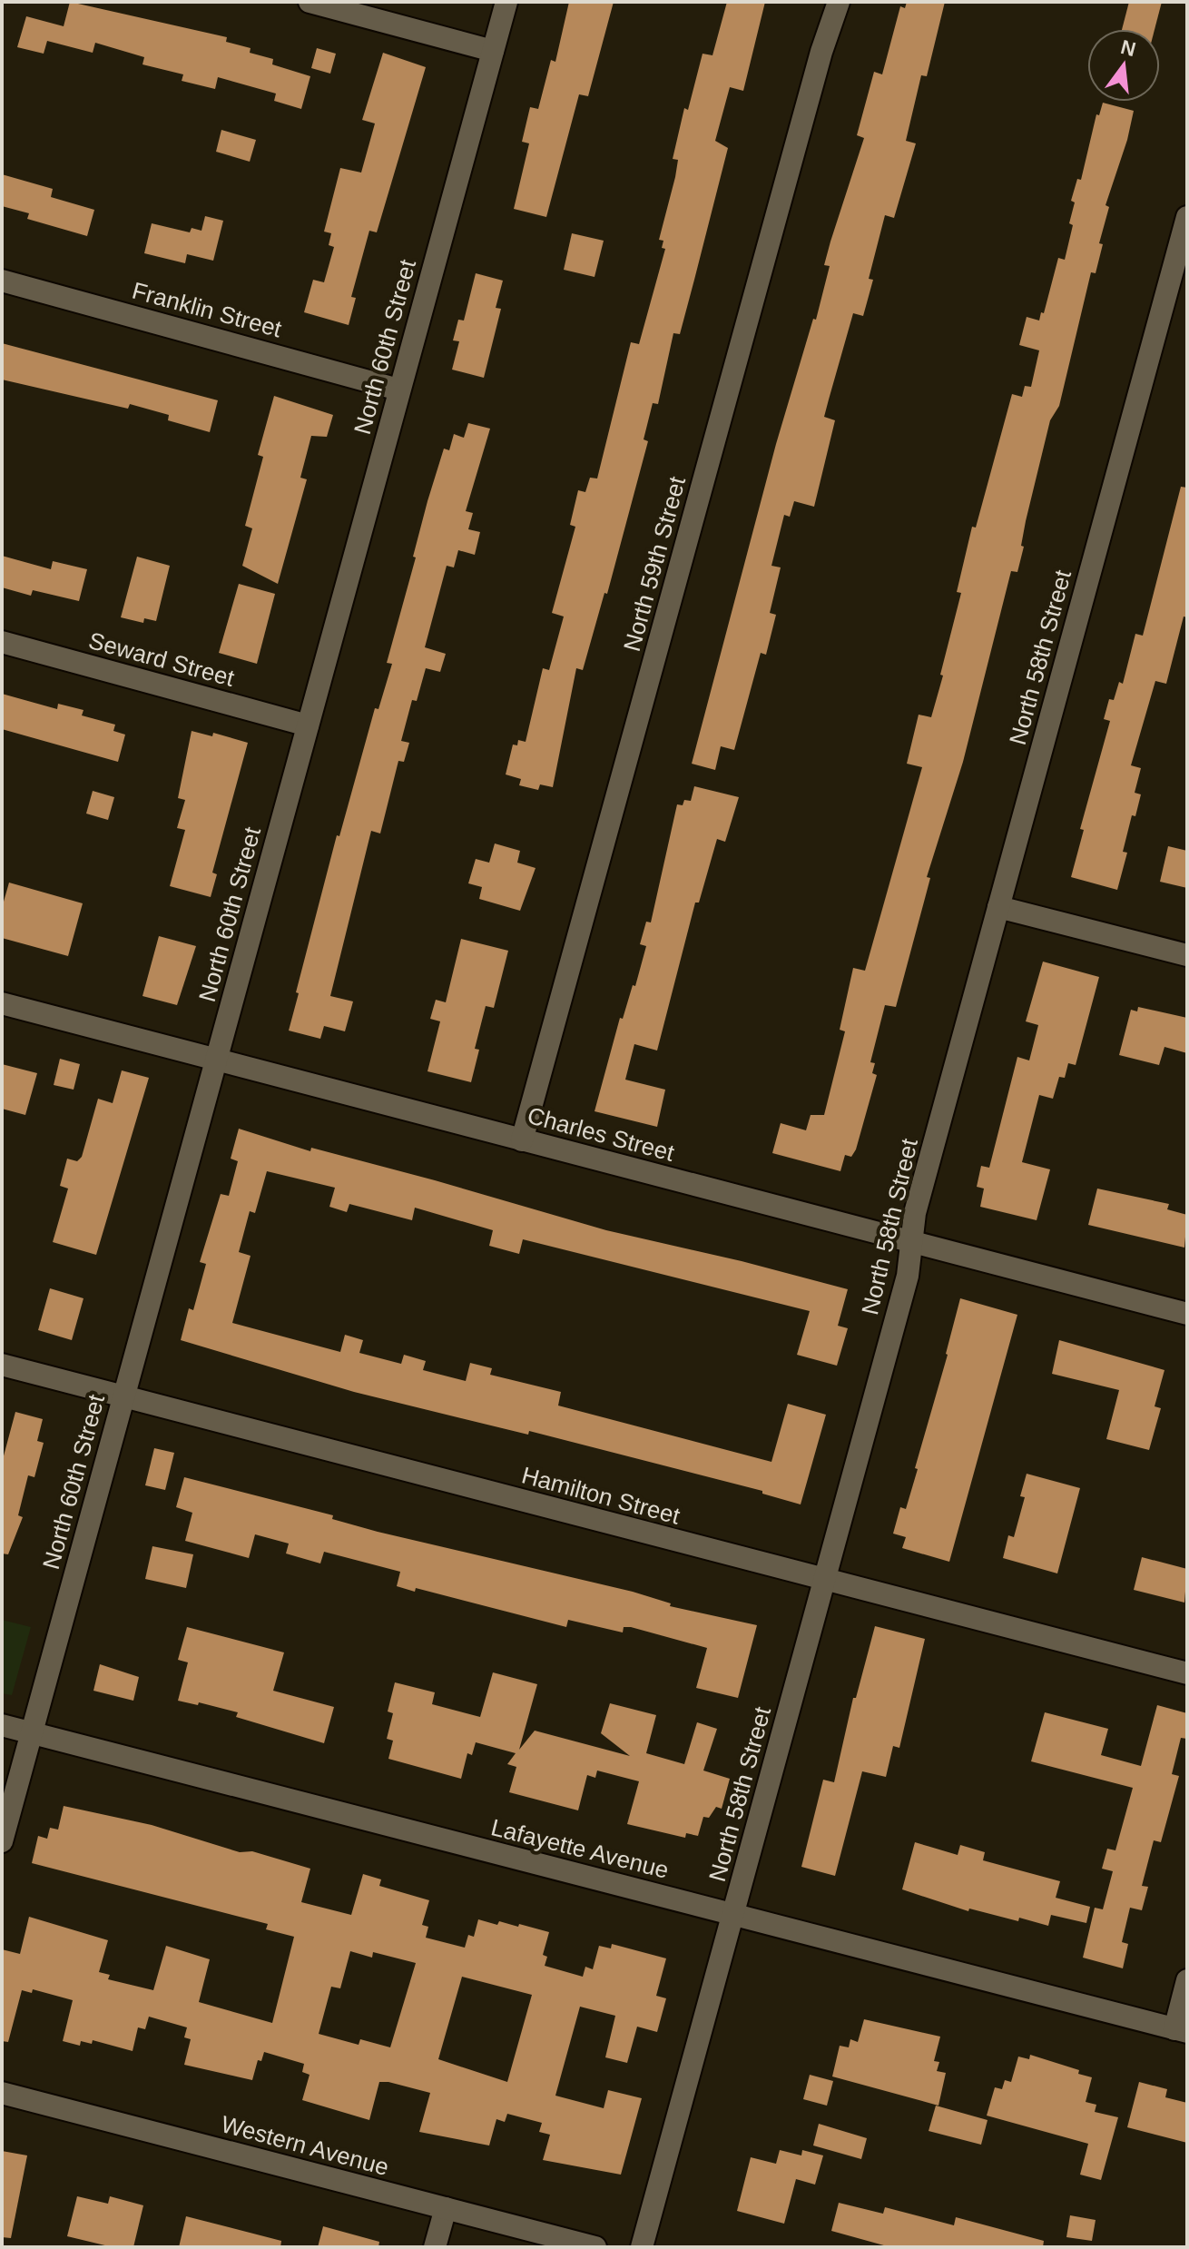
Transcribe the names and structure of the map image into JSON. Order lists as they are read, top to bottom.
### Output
{
  "streets": {
    "street": [
      "Franklin Street",
      "North 60th Street",
      "North 59th Street",
      "North 58th Street",
      "Seward Street",
      "Charles Street",
      "Hamilton Street",
      "Lafayette Avenue",
      "Western Avenue"
    ]
  },
  "crossings": [
    ["Franklin Street", "North 60th Street"],
    ["North 60th Street", "Seward Street"],
    ["North 60th Street", "Charles Street"],
    ["North 60th Street", "Hamilton Street"],
    ["North 60th Street", "Lafayette Avenue"],
    ["North 59th Street", "Charles Street"],
    ["North 58th Street", "Charles Street"],
    ["North 58th Street", "Hamilton Street"],
    ["North 58th Street", "Lafayette Avenue"]
  ],
  "north": "top"
}
